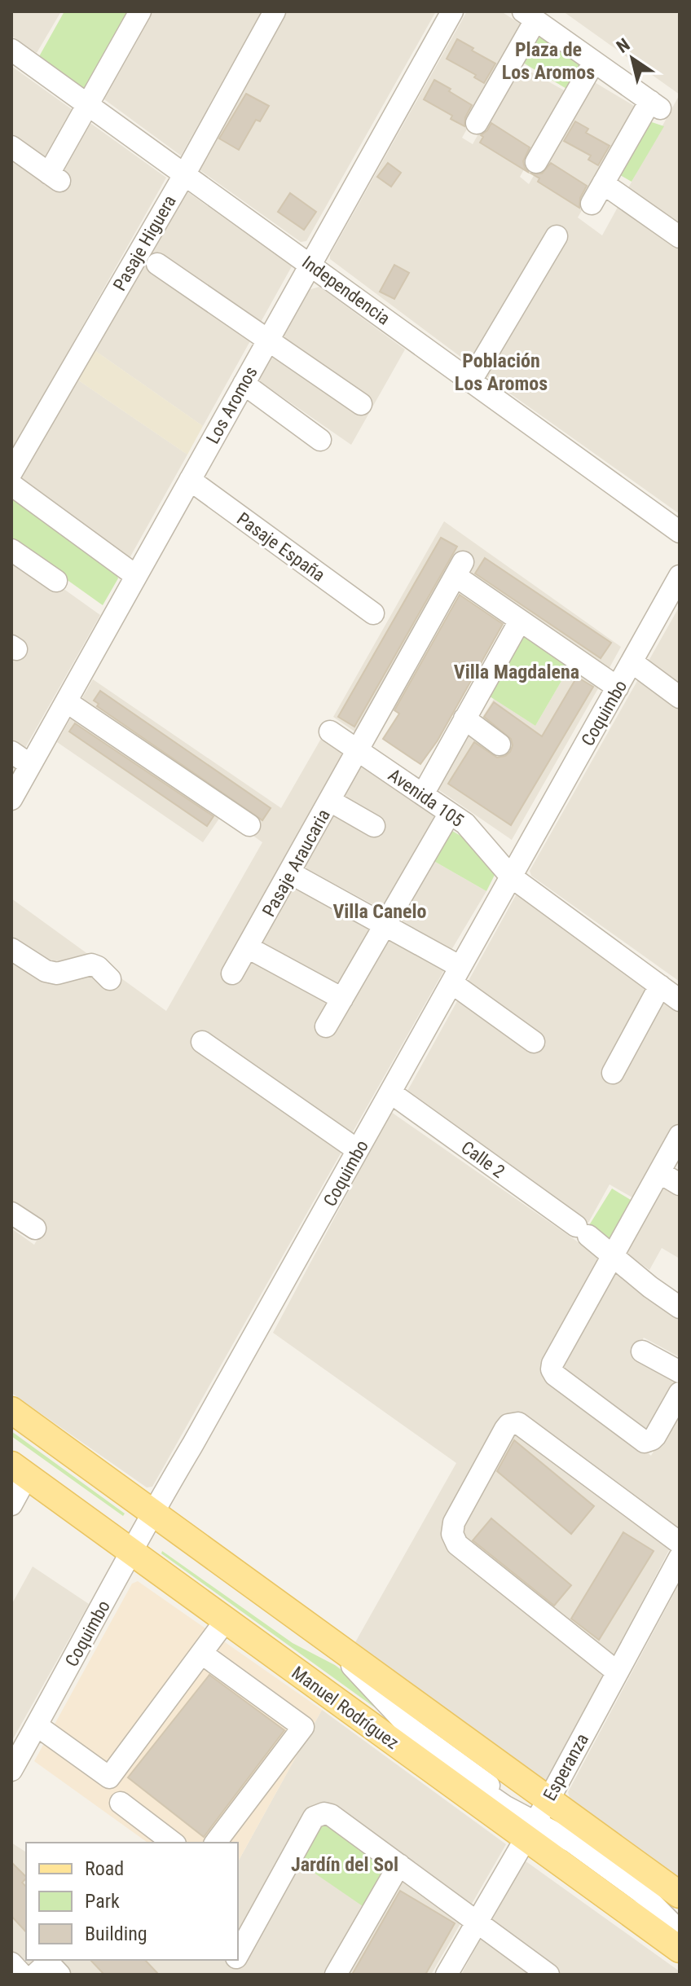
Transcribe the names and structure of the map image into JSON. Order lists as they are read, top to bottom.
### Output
{
  "streets": {
    "main road": ["Manuel Rodríguez"],
    "street": [
      "Pasaje Higuera",
      "Independencia",
      "Los Aromos",
      "Pasaje España",
      "Coquimbo",
      "Avenida 105",
      "Pasaje Araucaria",
      "Calle 2",
      "Esperanza"
    ]
  },
  "crossings": [
    ["Pasaje Higuera", "Independencia"],
    ["Independencia", "Los Aromos"],
    ["Los Aromos", "Pasaje España"],
    ["Coquimbo", "Avenida 105"],
    ["Coquimbo", "Calle 2"],
    ["Coquimbo", "Manuel Rodríguez"],
    ["Avenida 105", "Pasaje Araucaria"],
    ["Manuel Rodríguez", "Esperanza"]
  ],
  "districts": [
    "Plaza de Los Aromos",
    "Población Los Aromos",
    "Villa Magdalena",
    "Villa Canelo",
    "Jardín del Sol"
  ],
  "legend": ["Road", "Park", "Building"],
  "north": "top left"
}
